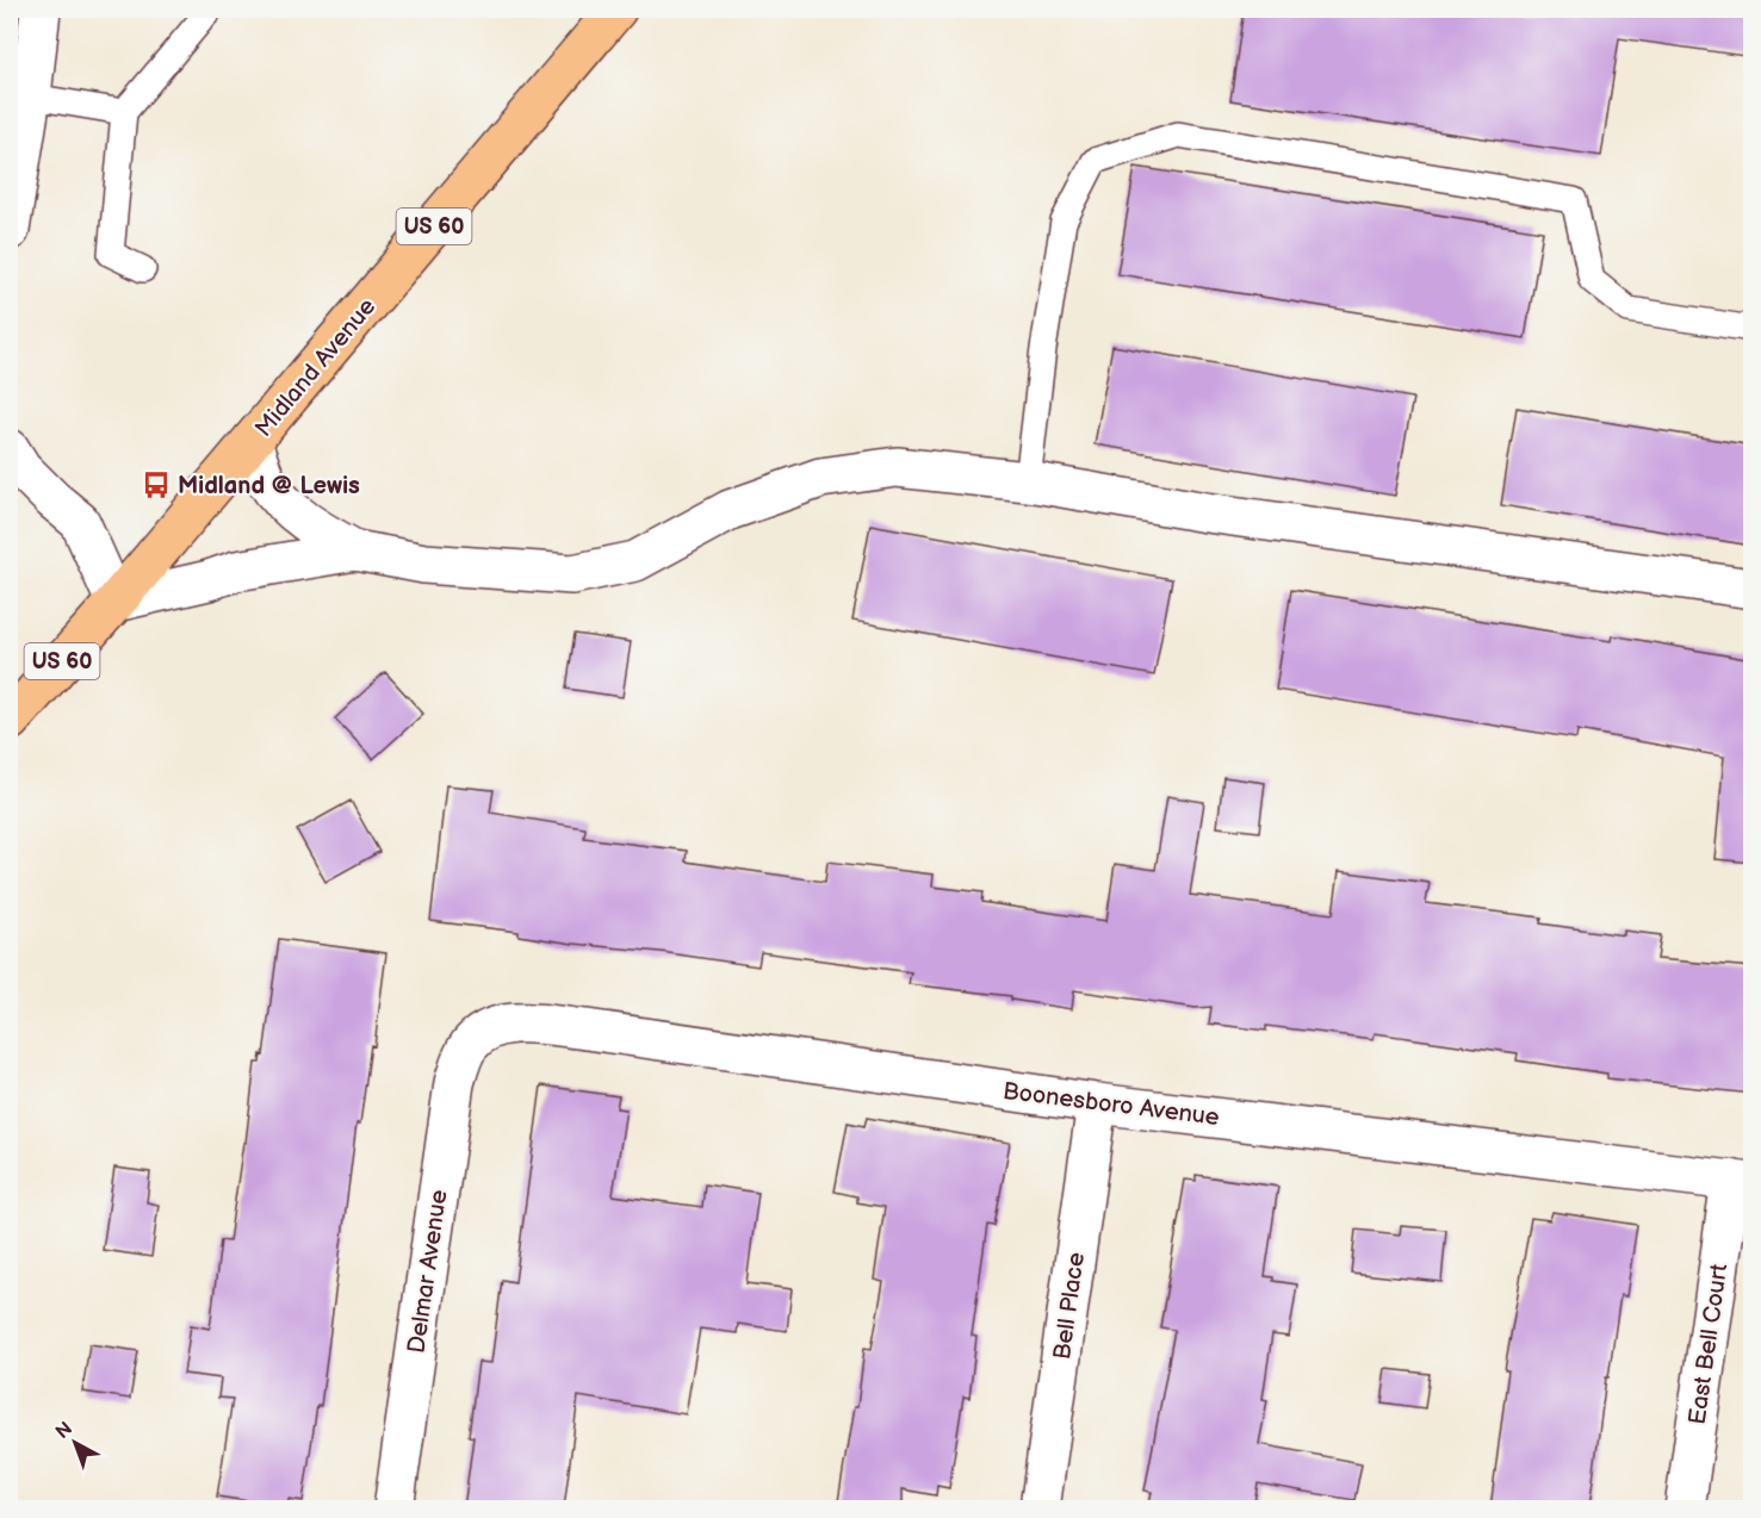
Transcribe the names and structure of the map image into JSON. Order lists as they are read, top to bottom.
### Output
{
  "streets": {
    "main road": ["US 60", "Midland Avenue"],
    "street": [
      "Boonesboro Avenue",
      "Delmar Avenue",
      "Bell Place",
      "East Bell Court"
    ]
  },
  "crossings": [
    ["Boonesboro Avenue", "Delmar Avenue"],
    ["Boonesboro Avenue", "Bell Place"],
    ["Boonesboro Avenue", "East Bell Court"]
  ],
  "places": {
    "bus stop": ["Midland @ Lewis"]
  },
  "north": "top left"
}
